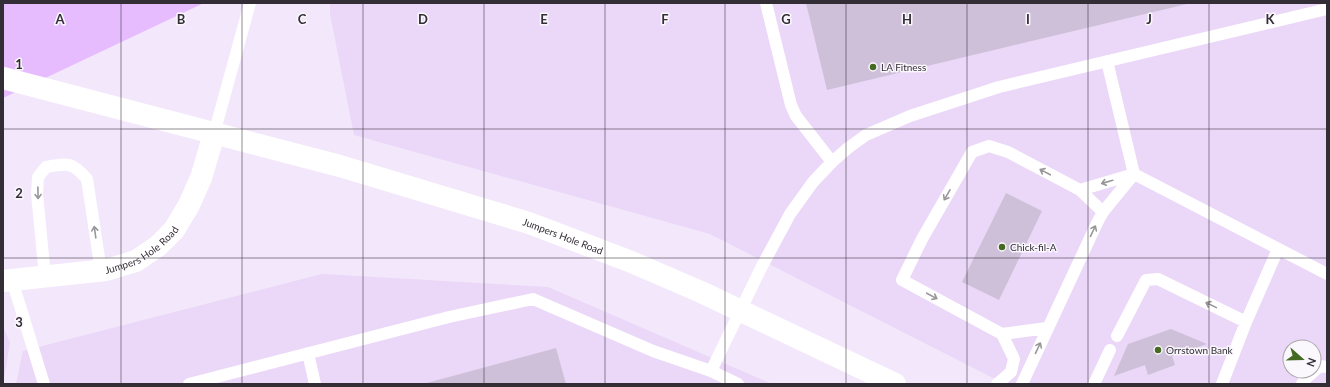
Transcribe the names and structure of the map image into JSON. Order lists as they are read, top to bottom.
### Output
{
  "streets": {
    "main road": ["Jumpers Hole Road"]
  },
  "places": ["LA Fitness", "Chick-fil-A", "Orrstown Bank"],
  "north": "right",
  "grid": {
    "columns": [
      "A",
      "B",
      "C",
      "D",
      "E",
      "F",
      "G",
      "H",
      "I",
      "J",
      "K"
    ],
    "rows": ["1", "2", "3"]
  }
}
